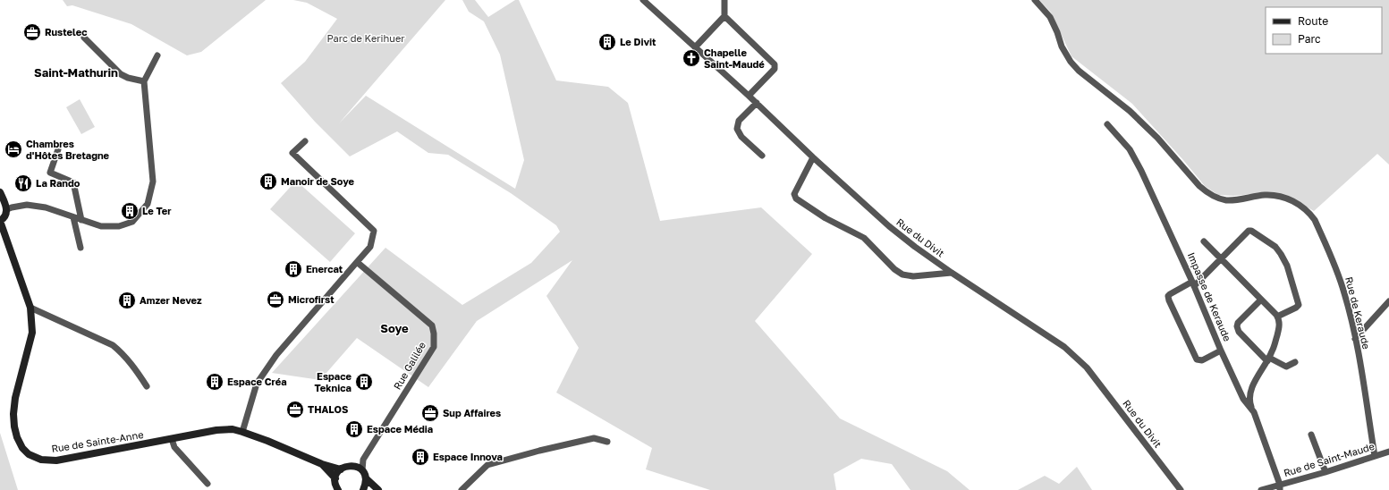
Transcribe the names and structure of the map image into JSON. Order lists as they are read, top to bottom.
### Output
{
  "streets": {
    "street": [
      "Rue du Divit",
      "Impasse de Keraude",
      "Rue de Keraude",
      "Rue Galilée",
      "Rue de Sainte-Anne",
      "Rue de Saint-Maude"
    ]
  },
  "crossings": [
    ["Impasse de Keraude", "Rue de Saint-Maude"],
    ["Rue de Keraude", "Rue de Saint-Maude"]
  ],
  "districts": ["Saint-Mathurin", "Soye"],
  "parks": ["Parc de Kerihuer"],
  "places": {
    "office": [
      "Rustelec",
      "Microfirst",
      "THALOS",
      "Sup Affaires"
    ],
    "building": [
      "Le Divit",
      "Manoir de Soye",
      "Le Ter",
      "Enercat",
      "Amzer Nevez",
      "Espace Créa",
      "Espace Teknica",
      "Espace Média",
      "Espace Innova"
    ],
    "church": ["Chapelle Saint-Maudé"],
    "hotel": ["Chambres d'Hôtes Bretagne"],
    "restaurant": ["La Rando"]
  },
  "legend": ["Route", "Parc"]
}
